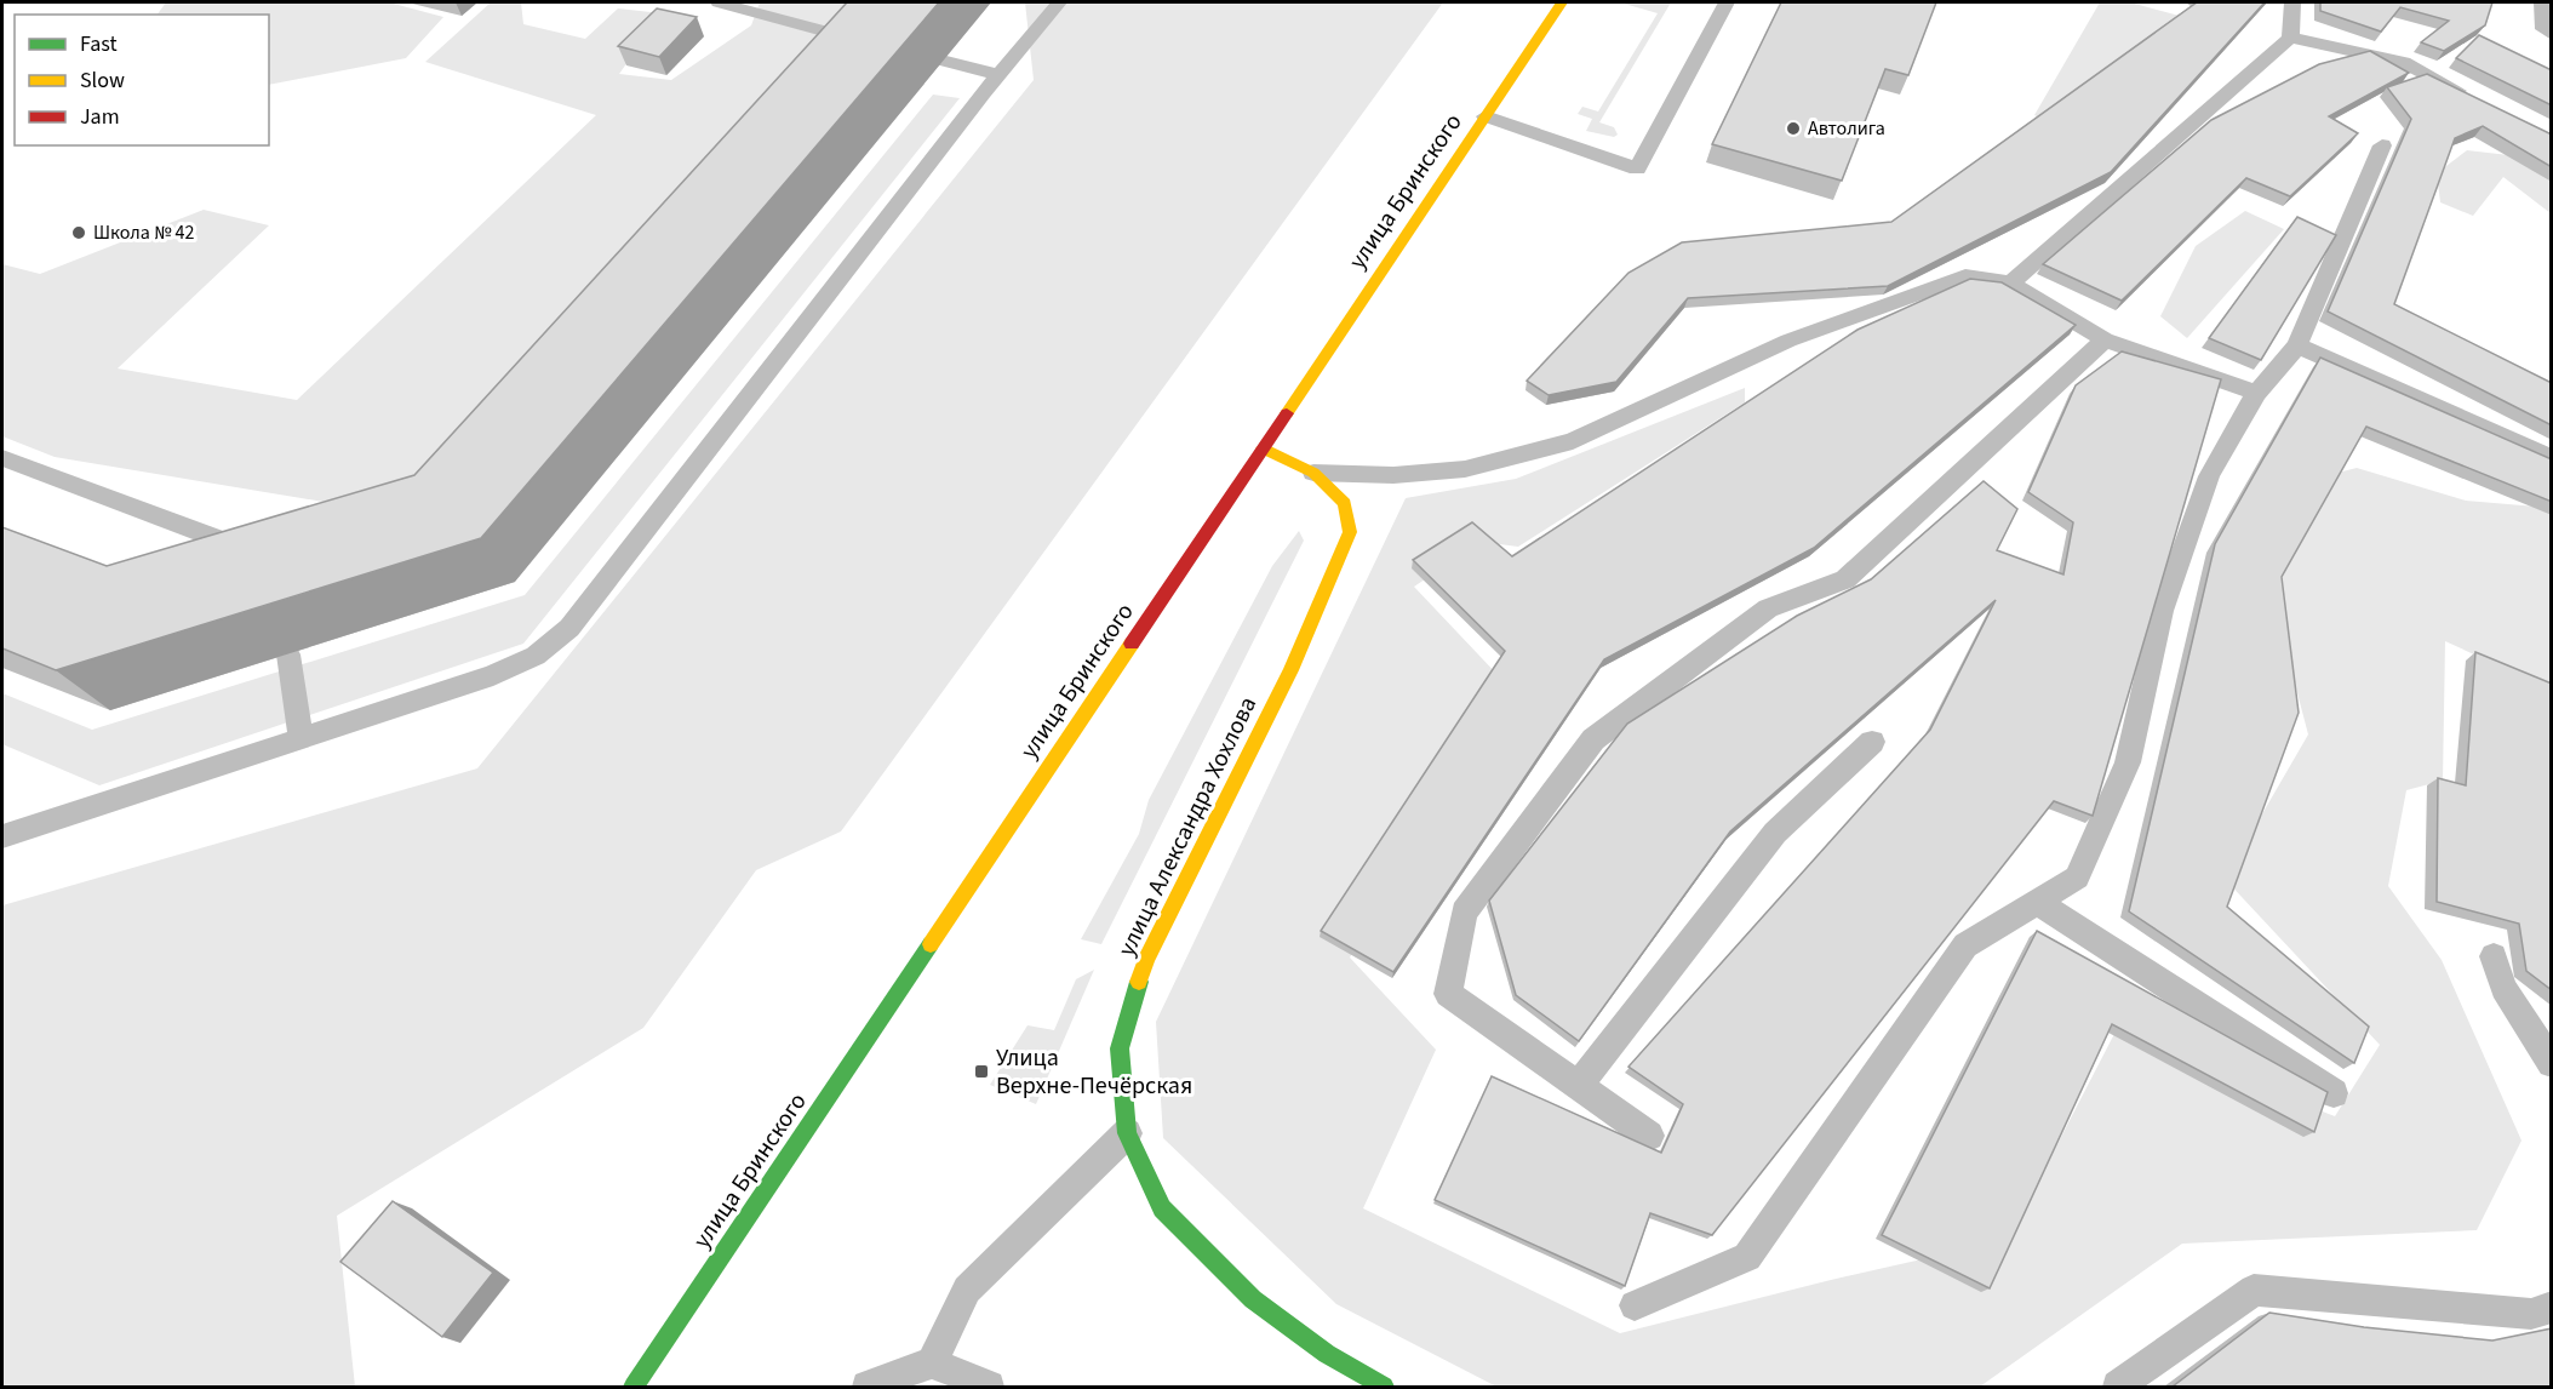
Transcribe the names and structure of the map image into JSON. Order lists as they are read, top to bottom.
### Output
{
  "streets": {
    "main road": ["улица Бринского", "улица Александра Хохлова"]
  },
  "crossings": [
    ["улица Бринского", "улица Александра Хохлова"]
  ],
  "places": {
    "other": ["Автолига", "Школа № 42"],
    "transit": ["Улица Верхне-Печёрская"]
  },
  "legend": ["Fast", "Slow", "Jam"]
}
